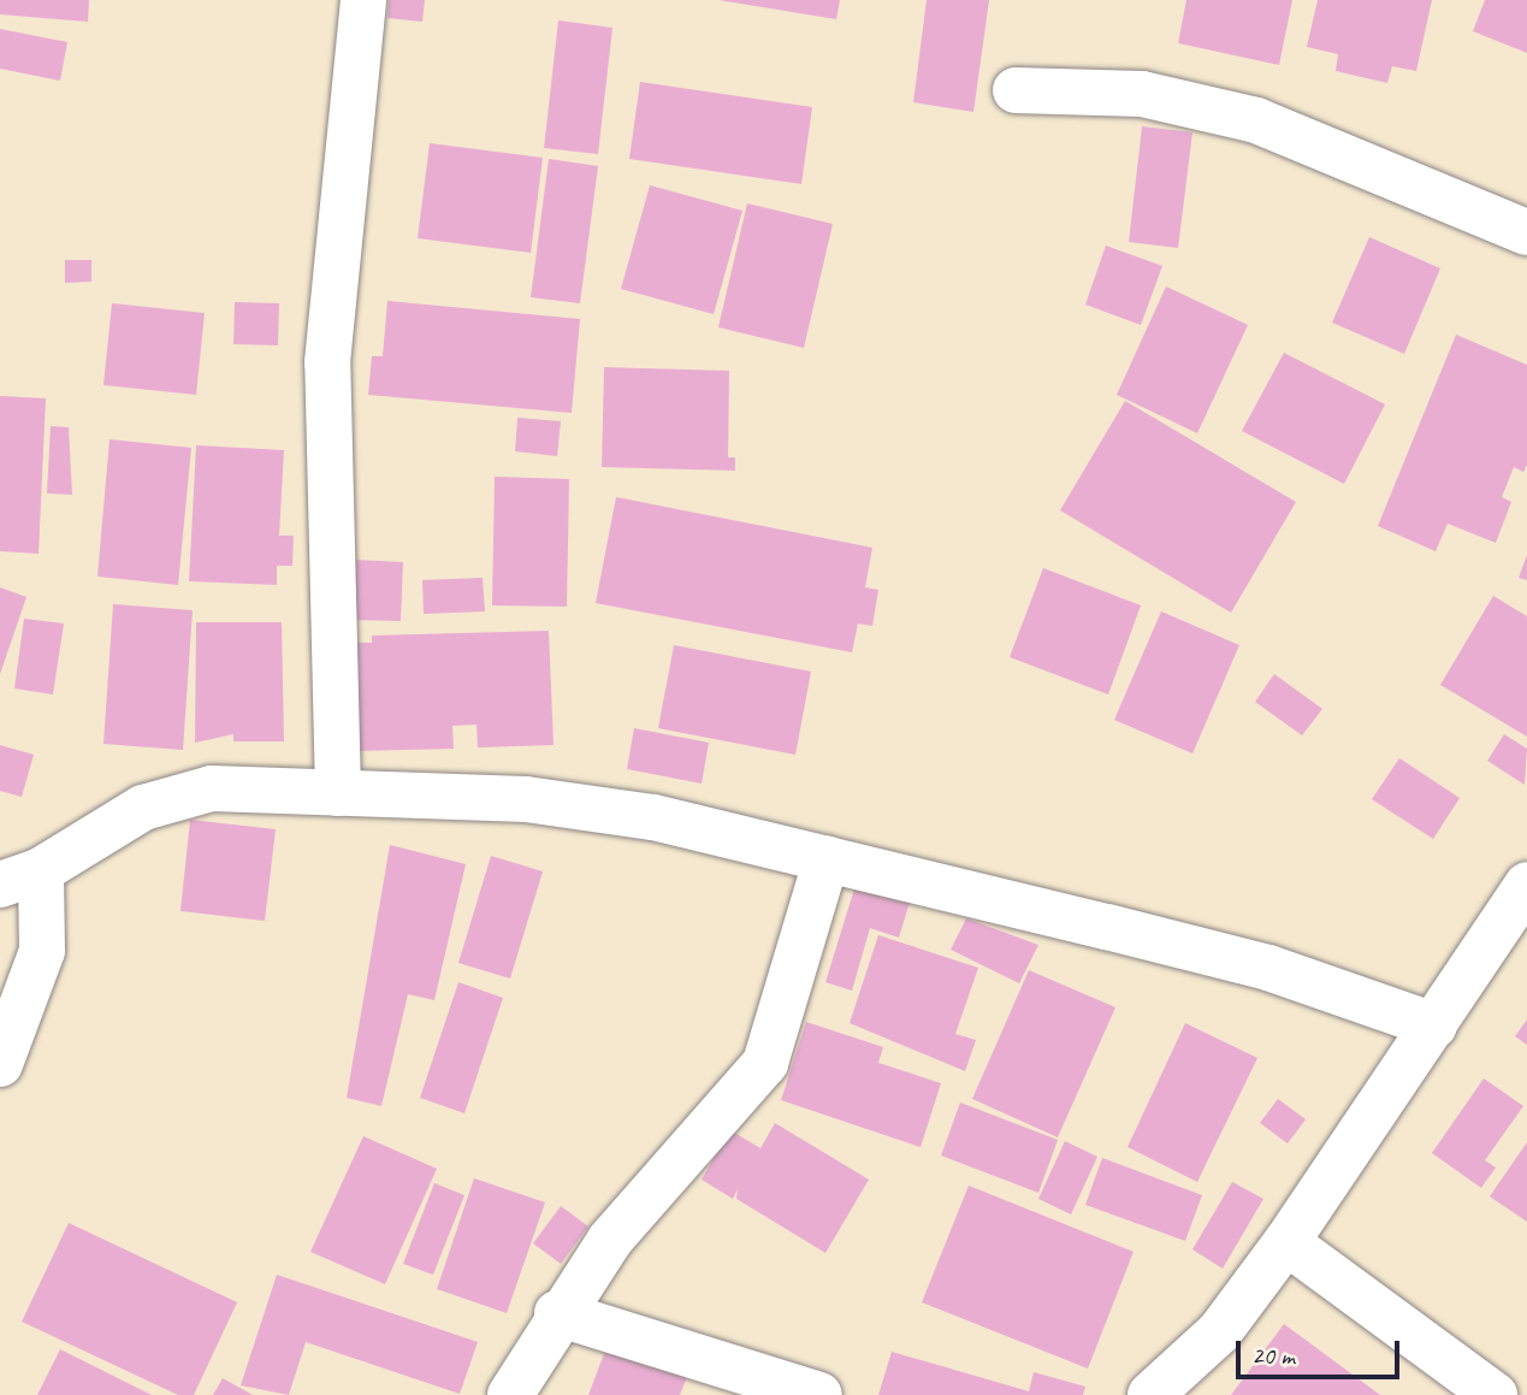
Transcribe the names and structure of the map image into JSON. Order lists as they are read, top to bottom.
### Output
{
  "scale_bar": "20 m"
}
